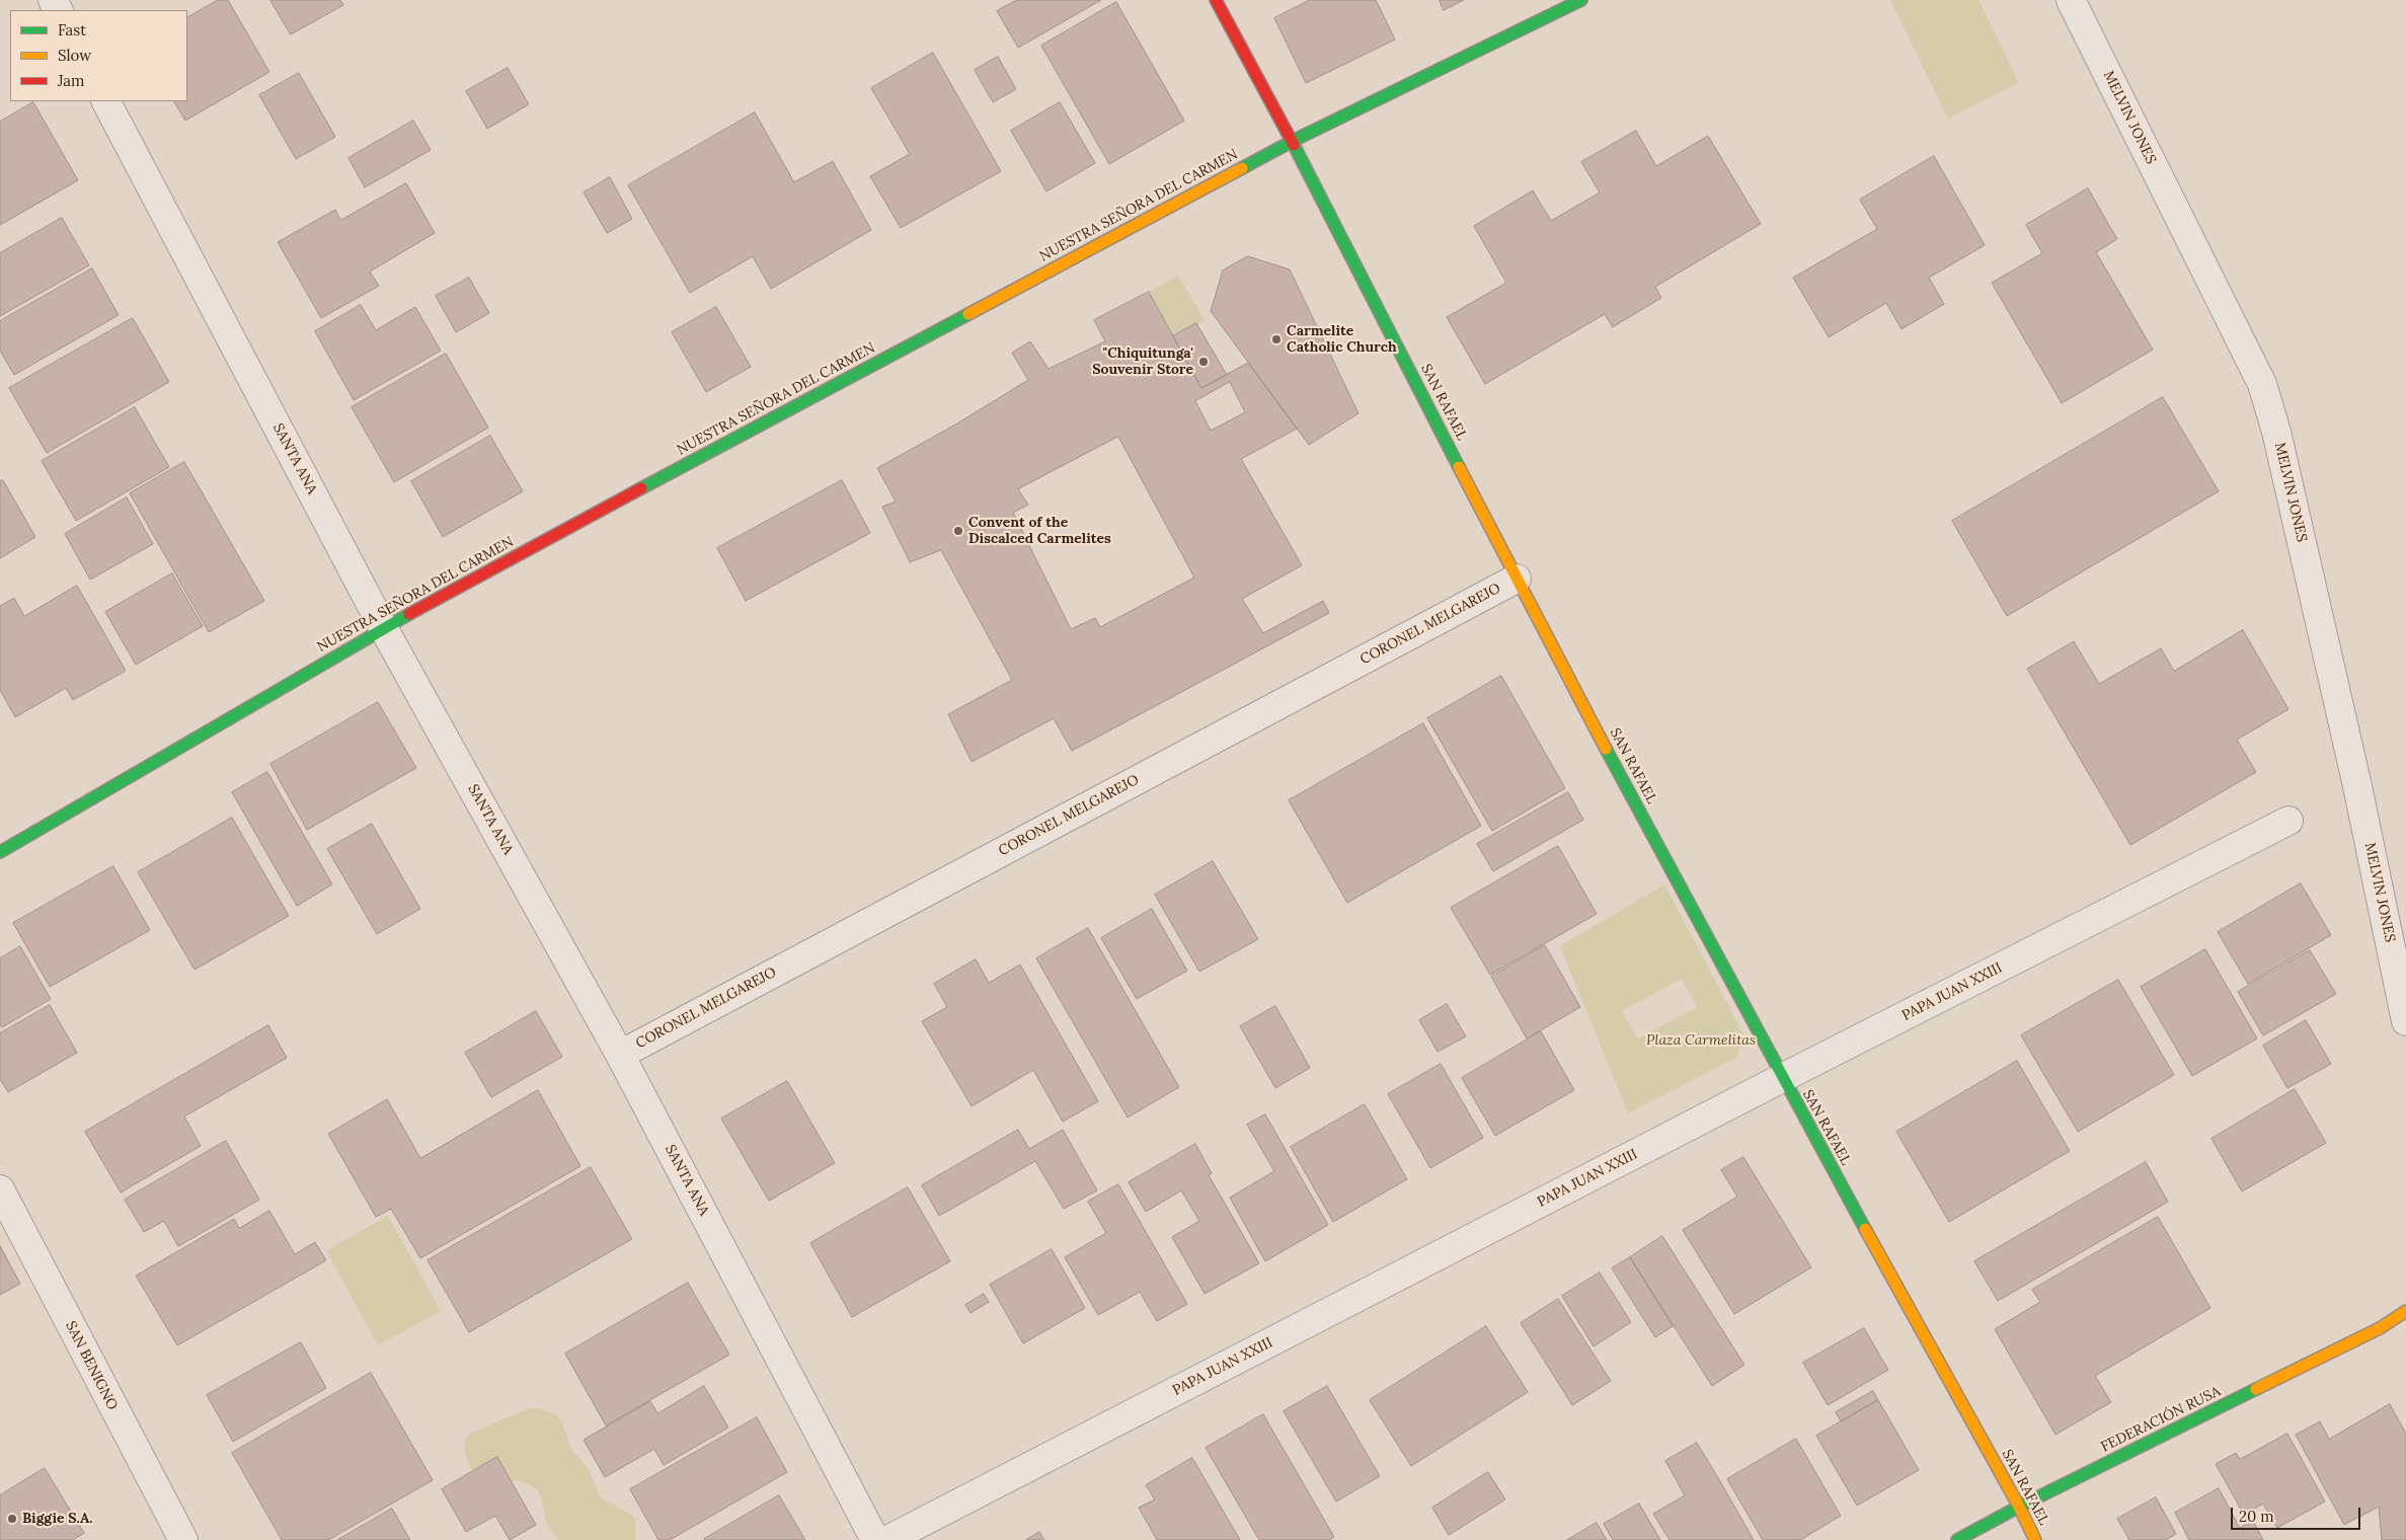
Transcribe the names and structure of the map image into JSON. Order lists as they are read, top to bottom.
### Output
{
  "streets": {
    "street": [
      "MELVIN JONES",
      "NUESTRA SEÑORA DEL CARMEN",
      "SAN RAFAEL",
      "SANTA ANA",
      "CORONEL MELGAREJO",
      "PAPA JUAN XXIII",
      "SAN BENIGNO",
      "FEDERACIÓN RUSA"
    ]
  },
  "crossings": [
    ["NUESTRA SEÑORA DEL CARMEN", "SAN RAFAEL"],
    ["NUESTRA SEÑORA DEL CARMEN", "SANTA ANA"],
    ["SAN RAFAEL", "CORONEL MELGAREJO"],
    ["SAN RAFAEL", "PAPA JUAN XXIII"],
    ["SAN RAFAEL", "FEDERACIÓN RUSA"],
    ["SANTA ANA", "CORONEL MELGAREJO"]
  ],
  "parks": ["Plaza Carmelitas"],
  "places": [
    "Carmelite Catholic Church",
    "\"Chiquitunga' Souvenir Store",
    "Convent of the Discalced Carmelites",
    "Biggie S.A."
  ],
  "legend": ["Fast", "Slow", "Jam"],
  "scale_bar": "20 m"
}
